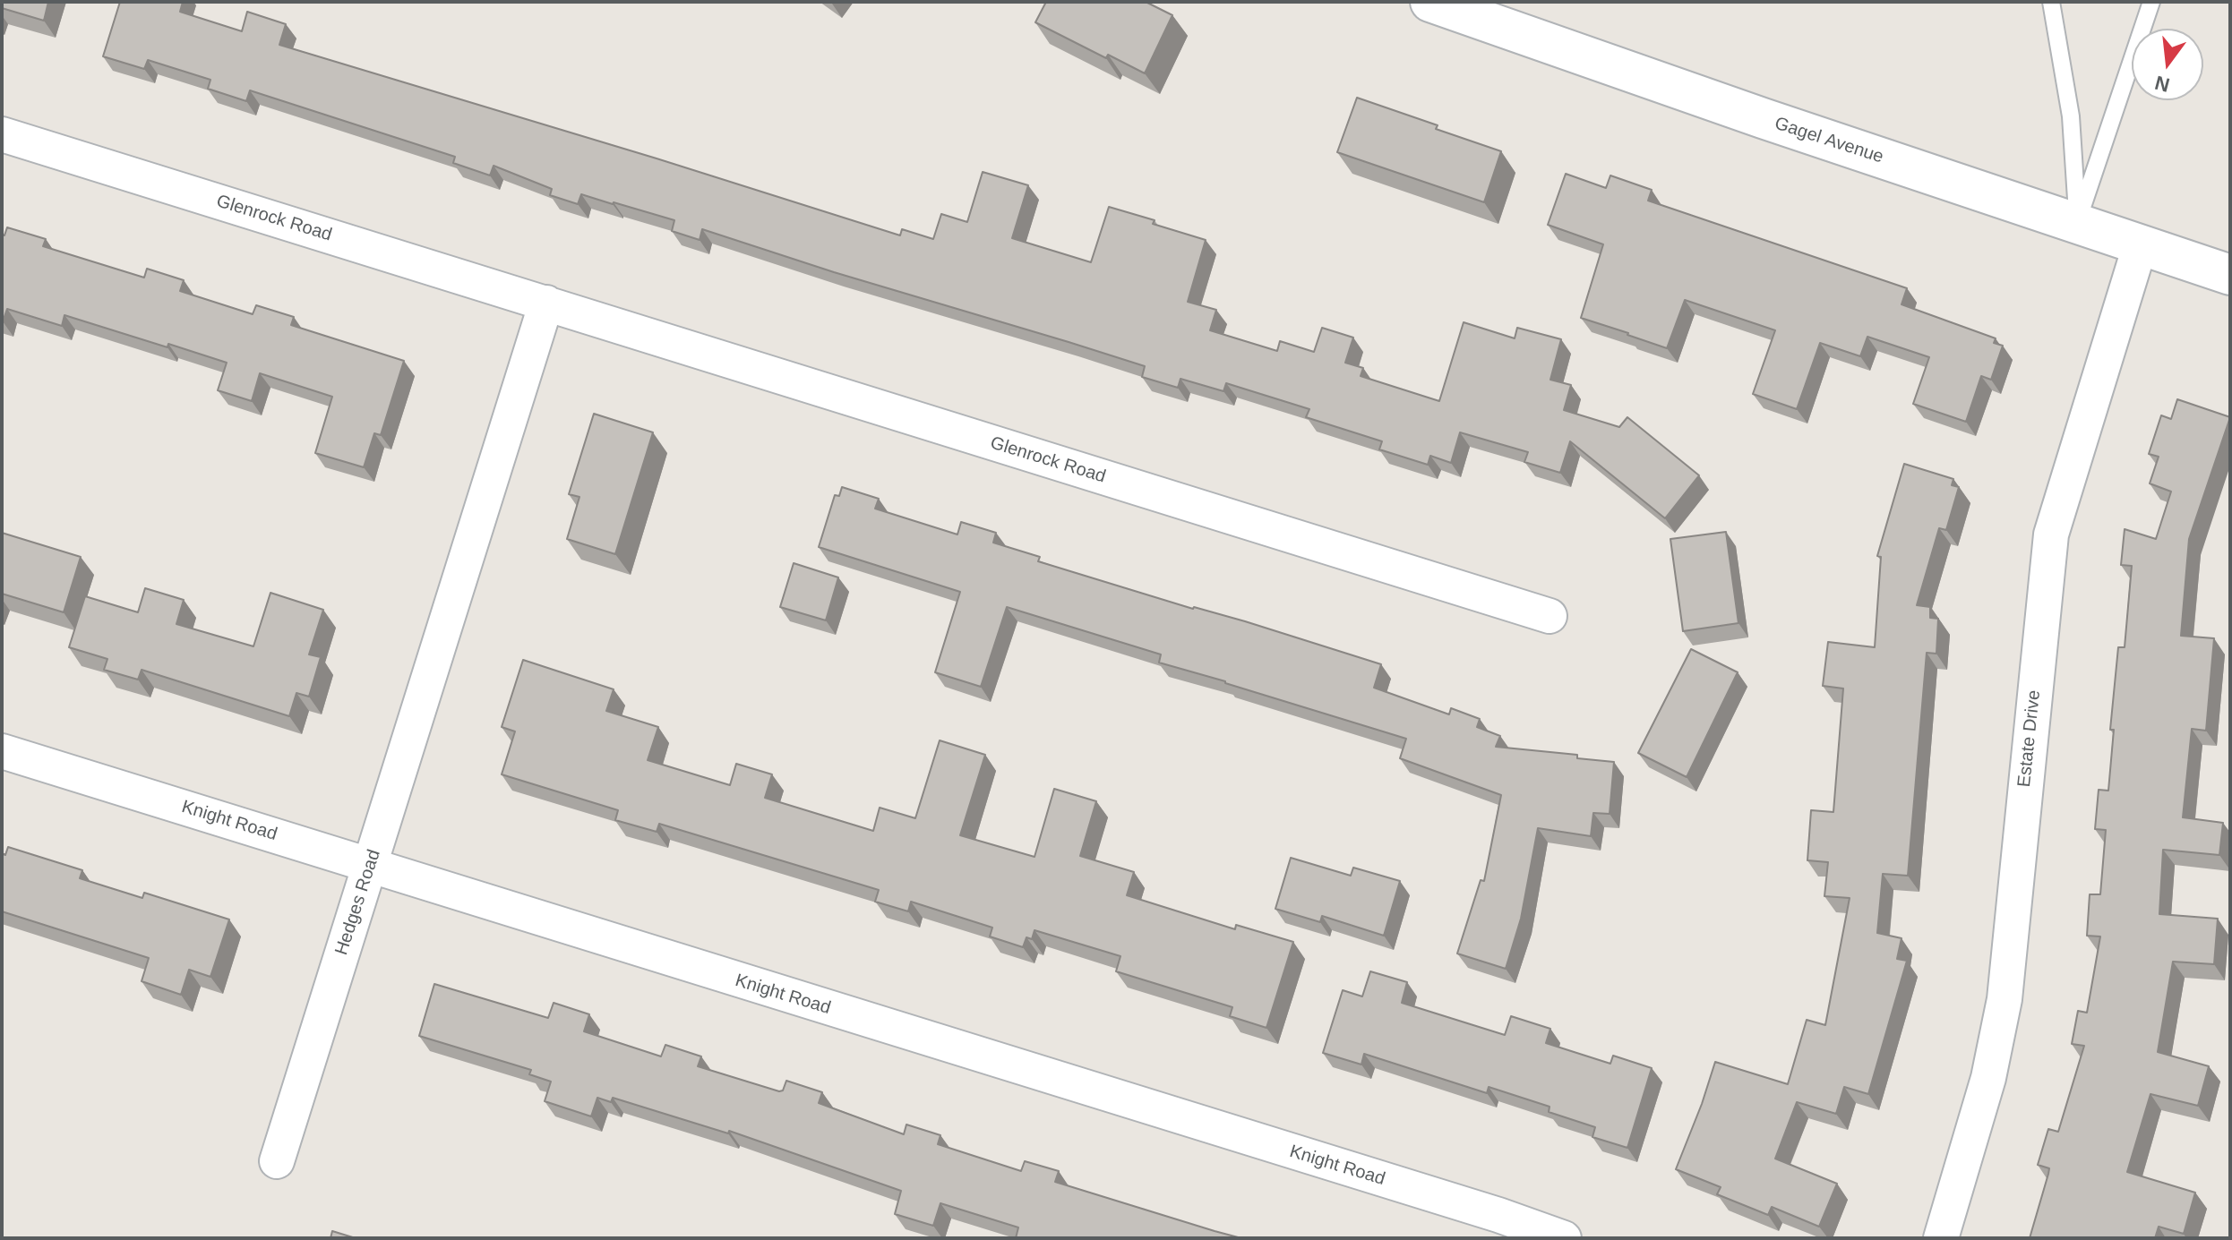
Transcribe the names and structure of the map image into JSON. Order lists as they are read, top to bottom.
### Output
{
  "streets": {
    "street": [
      "Gagel Avenue",
      "Glenrock Road",
      "Estate Drive",
      "Knight Road",
      "Hedges Road"
    ]
  },
  "crossings": [
    ["Gagel Avenue", "Estate Drive"],
    ["Glenrock Road", "Hedges Road"],
    ["Knight Road", "Hedges Road"]
  ],
  "north": "bottom"
}
